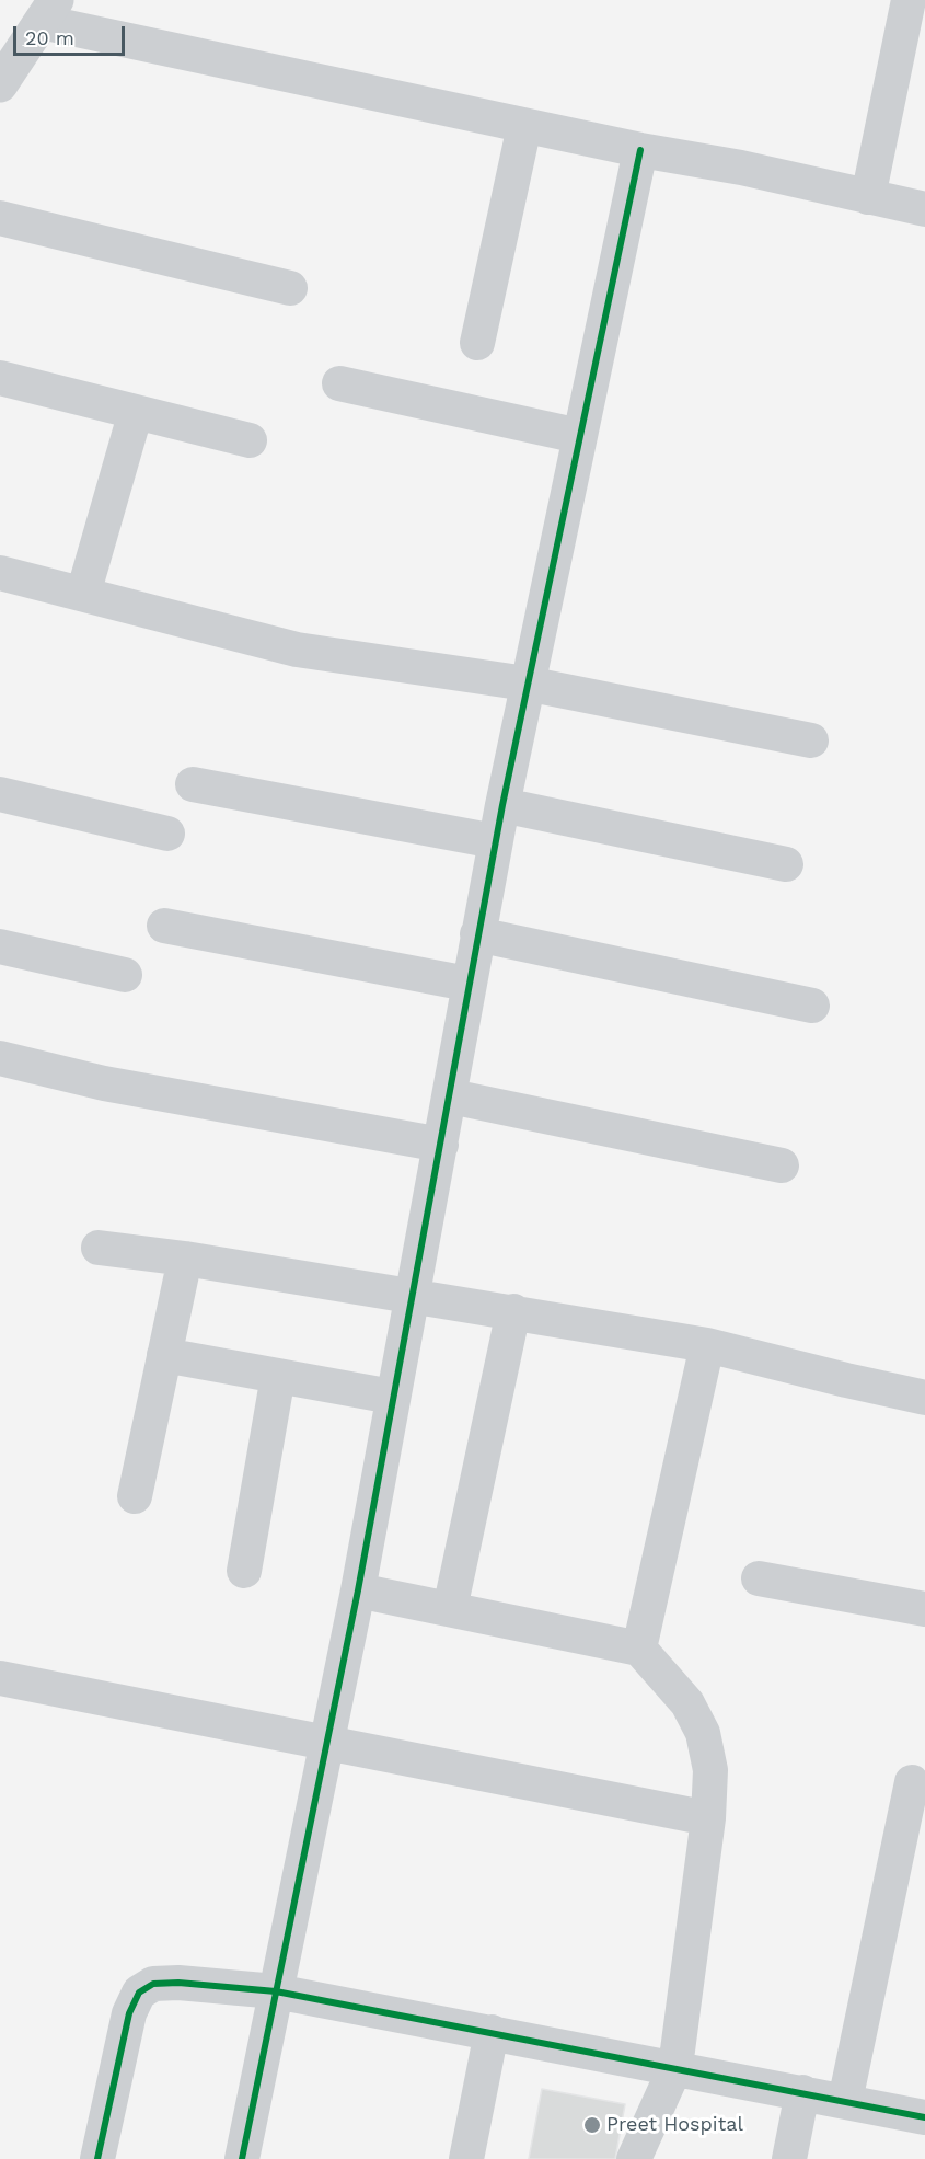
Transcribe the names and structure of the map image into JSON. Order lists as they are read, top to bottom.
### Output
{
  "places": ["Preet Hospital"],
  "scale_bar": "20 m"
}
